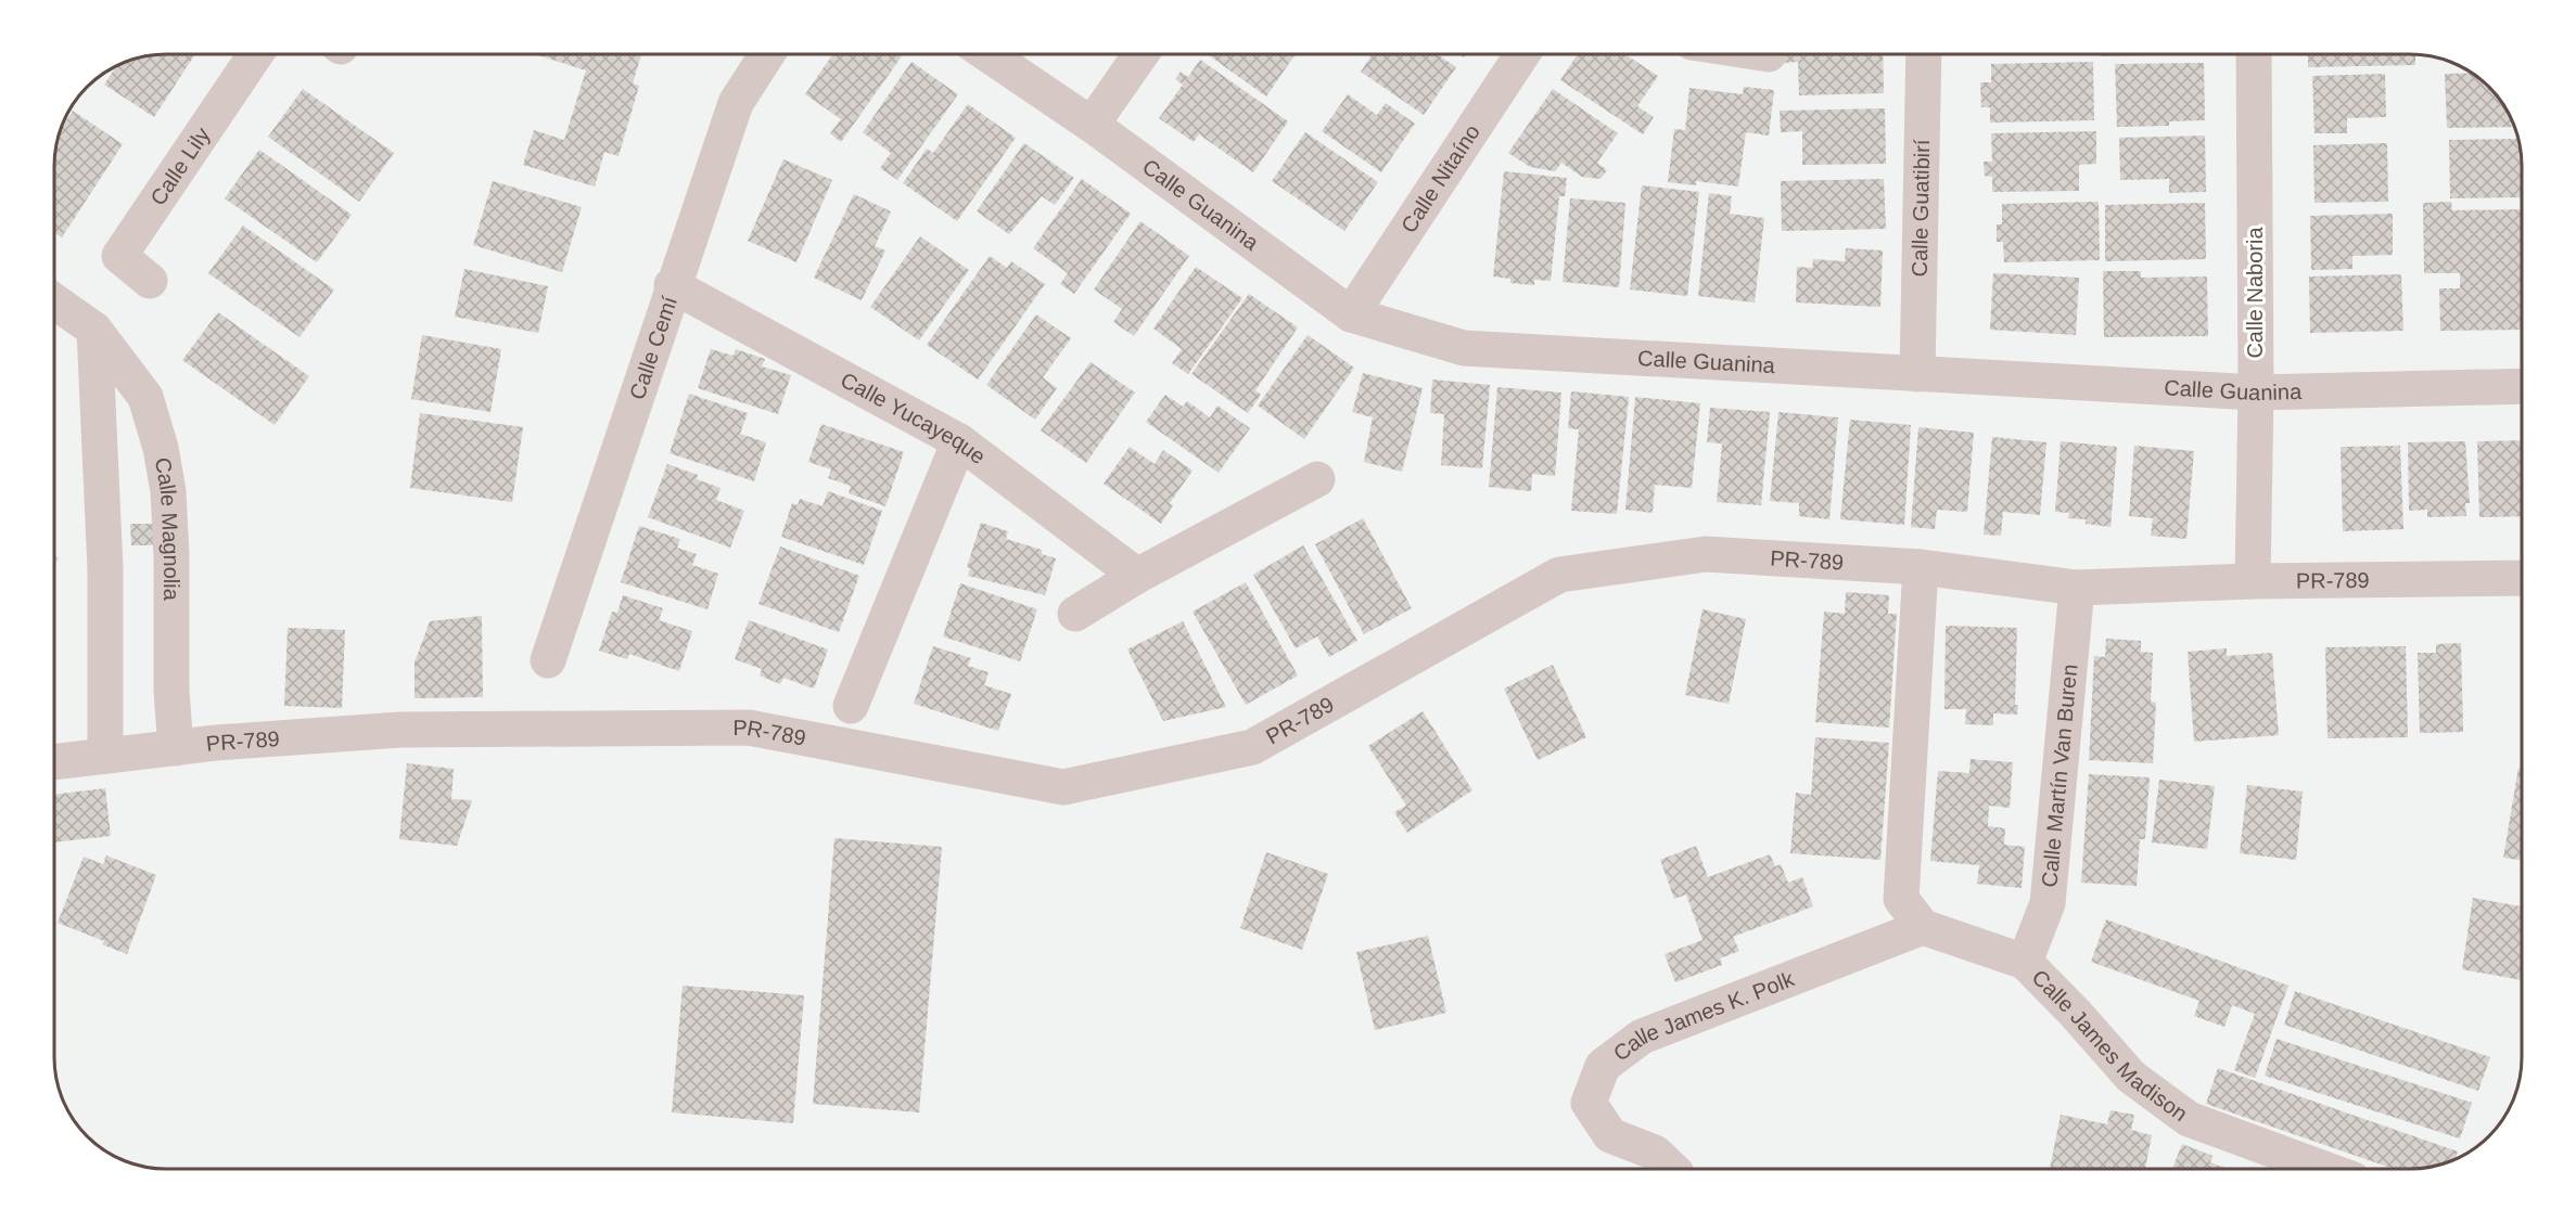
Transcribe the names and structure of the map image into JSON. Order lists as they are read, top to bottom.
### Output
{
  "streets": {
    "street": [
      "Calle Lily",
      "Calle Nitaíno",
      "Calle Guanina",
      "Calle Guatibirí",
      "Calle Naboria",
      "Calle Cemí",
      "Calle Yucayeque",
      "Calle Magnolia",
      "PR-789",
      "Calle Martín Van Buren",
      "Calle James K. Polk",
      "Calle James Madison"
    ]
  },
  "crossings": [
    ["Calle Nitaíno", "Calle Guanina"],
    ["Calle Guanina", "Calle Guatibirí"],
    ["Calle Guanina", "Calle Naboria"],
    ["Calle Naboria", "PR-789"],
    ["Calle Cemí", "Calle Yucayeque"],
    ["Calle Magnolia", "PR-789"],
    ["PR-789", "Calle Martín Van Buren"],
    ["Calle Martín Van Buren", "Calle James Madison"],
    ["Calle James K. Polk", "Calle James Madison"]
  ]
}
